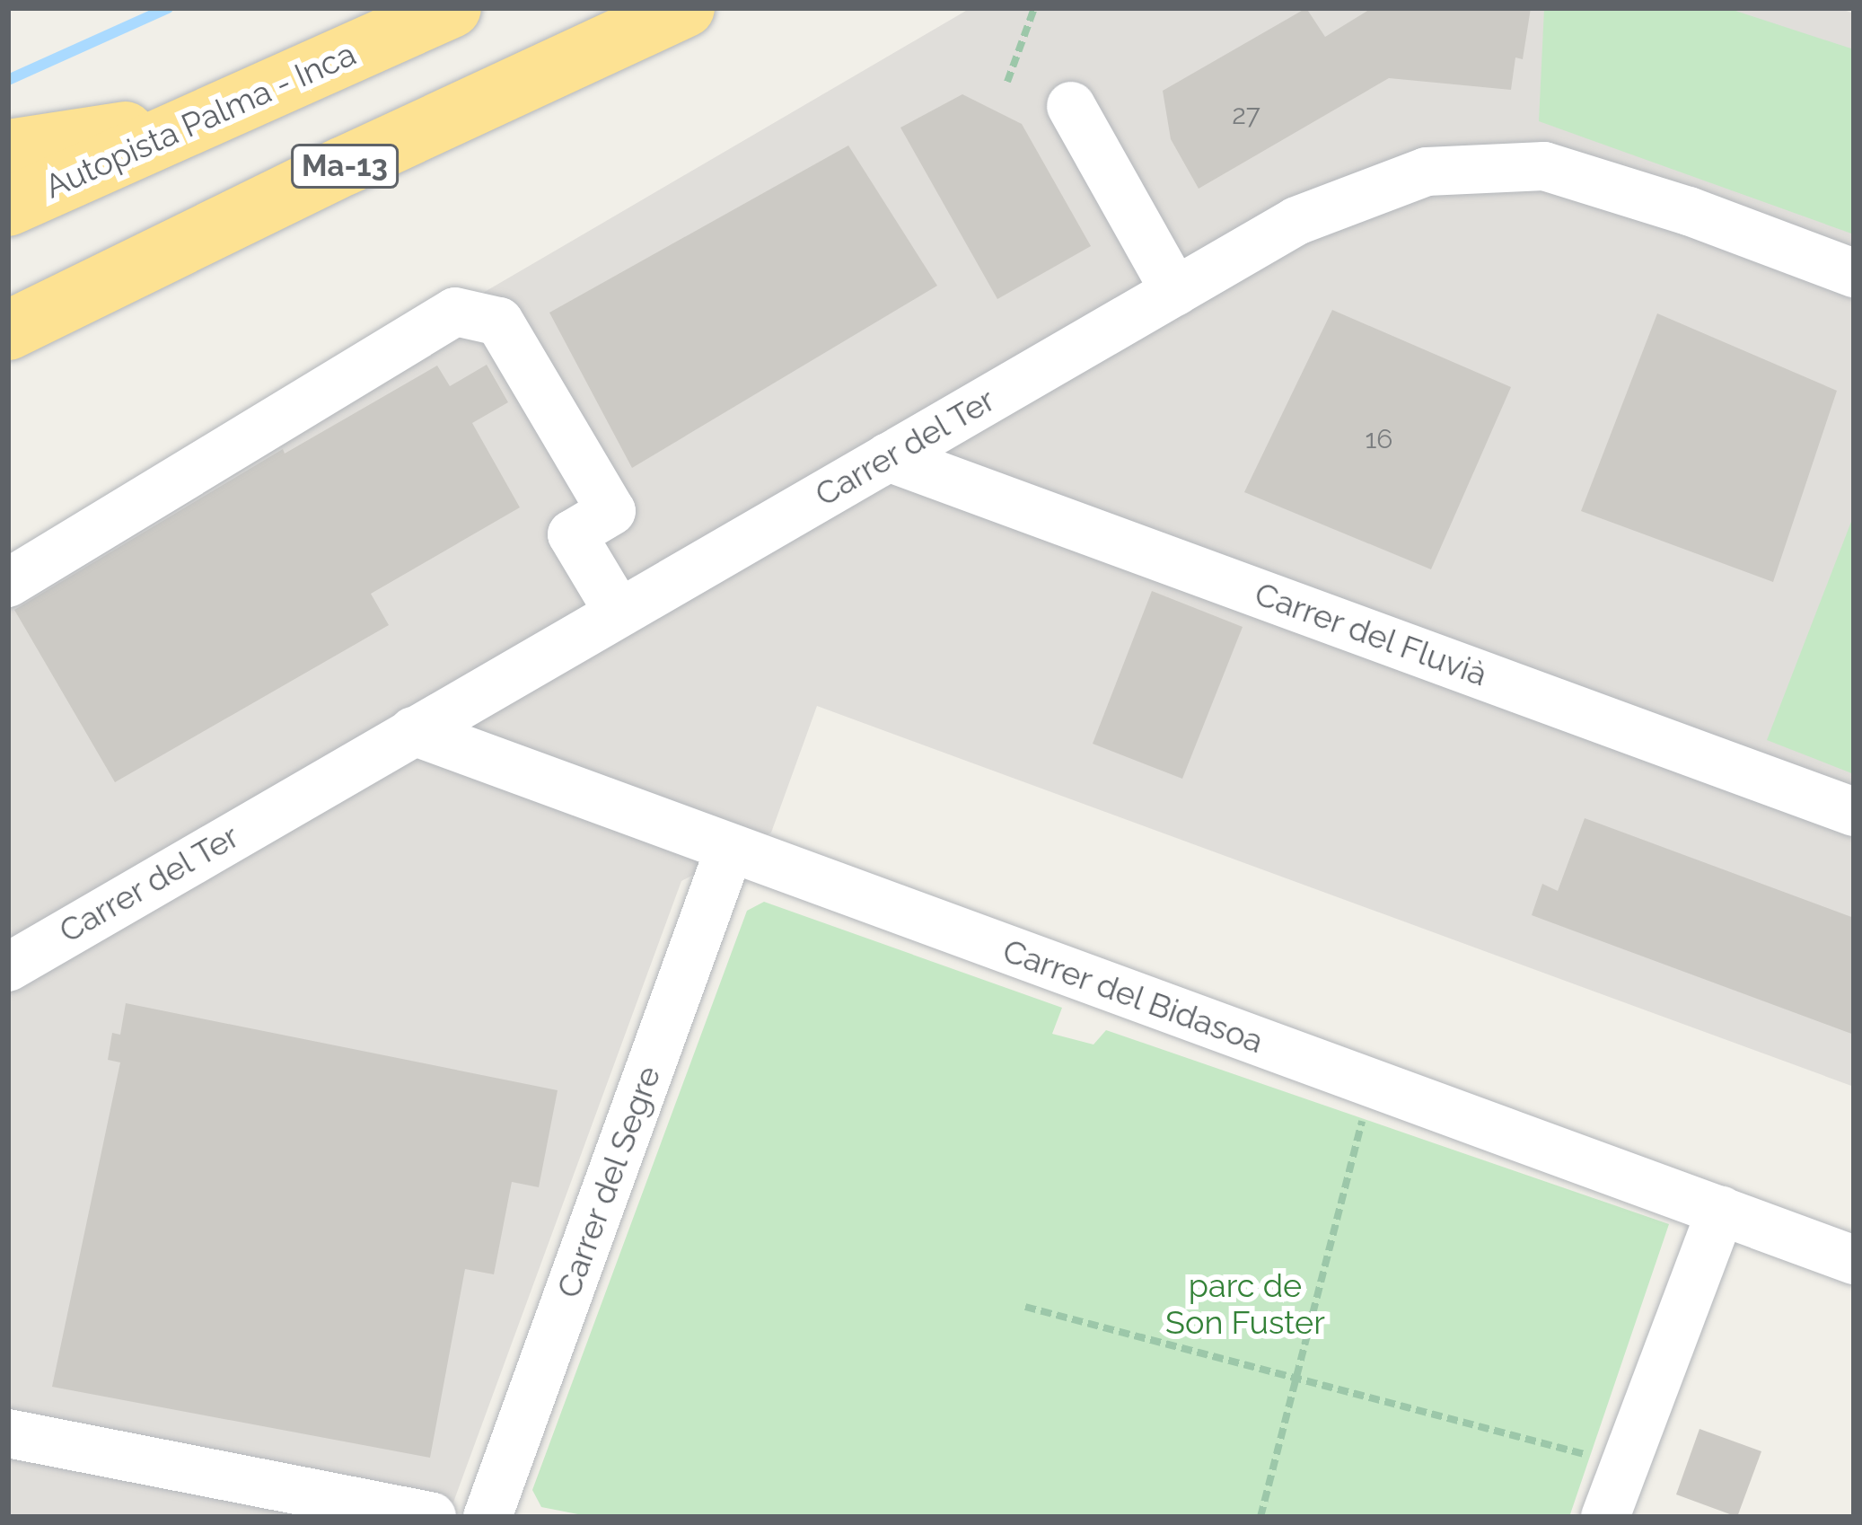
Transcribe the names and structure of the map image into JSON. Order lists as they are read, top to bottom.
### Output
{
  "streets": {
    "highway": ["Autopista Palma - Inca", "Ma-13"],
    "street": [
      "Carrer del Ter",
      "Carrer del Fluvià",
      "Carrer del Bidasoa",
      "Carrer del Segre"
    ]
  },
  "crossings": [
    ["Carrer del Ter", "Carrer del Fluvià"],
    ["Carrer del Ter", "Carrer del Bidasoa"],
    ["Carrer del Bidasoa", "Carrer del Segre"]
  ],
  "parks": ["parc de Son Fuster"],
  "house_numbers": ["27", "16"]
}
